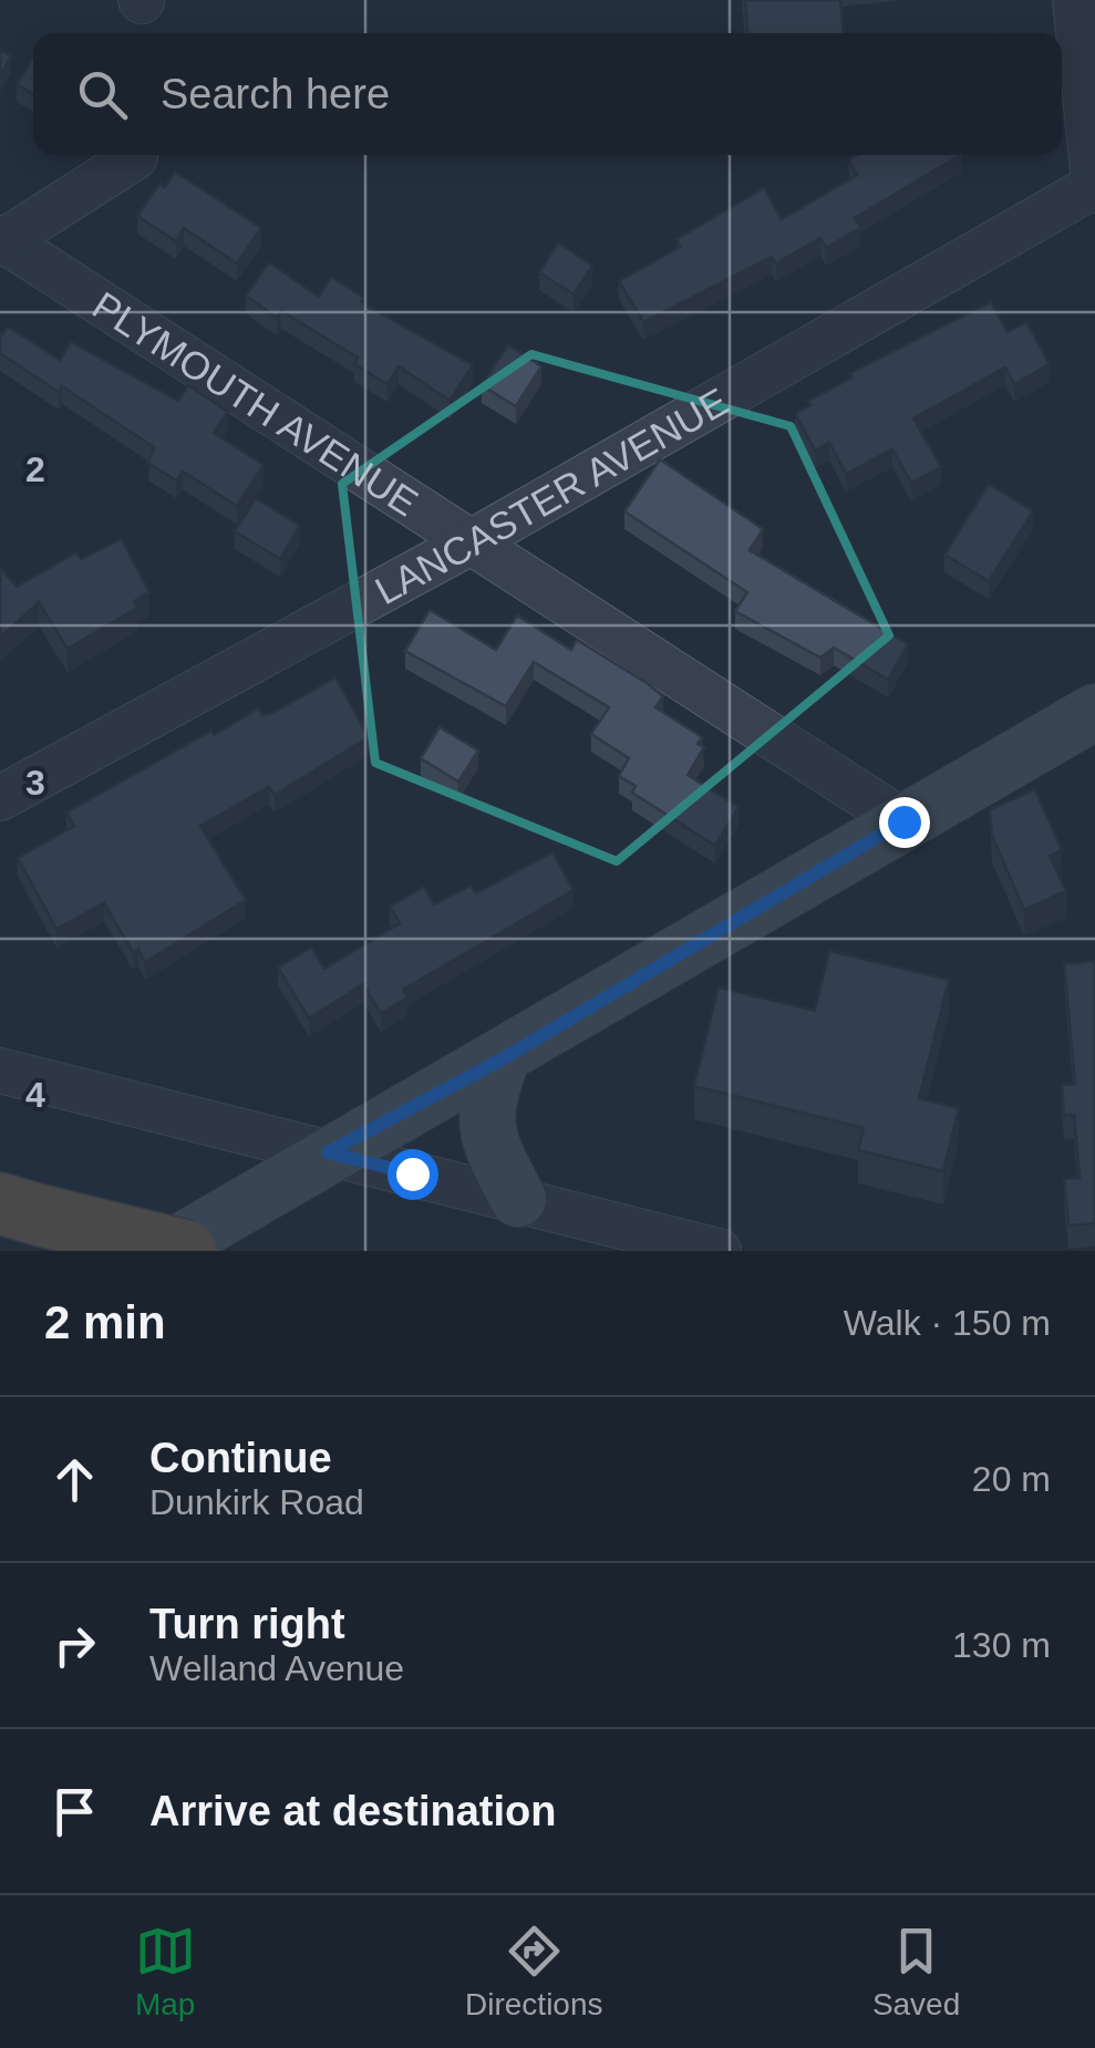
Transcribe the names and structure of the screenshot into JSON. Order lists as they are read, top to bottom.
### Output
{
  "streets": {
    "street": ["PLYMOUTH AVENUE", "LANCASTER AVENUE"]
  },
  "crossings": [
    ["PLYMOUTH AVENUE", "LANCASTER AVENUE"]
  ],
  "page": {
    "search": "Search here",
    "heading": ["2 min", "Walk · 150 m"],
    "list": [
      ["Continue", "Dunkirk Road", "20 m"],
      ["Turn right", "Welland Avenue", "130 m"],
      "Arrive at destination"
    ],
    "nav": ["Map", "Directions", "Saved"]
  },
  "grid": {
    "rows": ["2", "3", "4"]
  }
}
